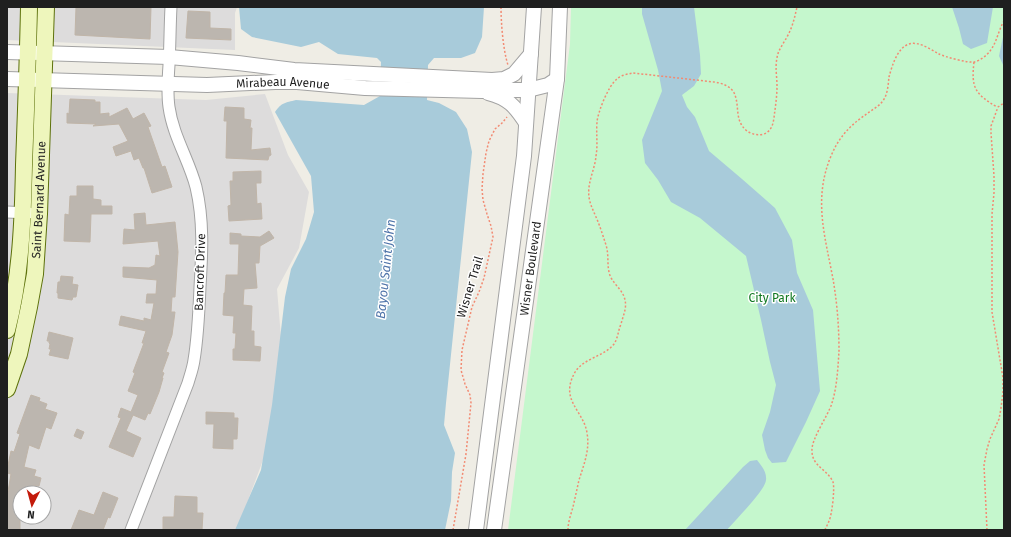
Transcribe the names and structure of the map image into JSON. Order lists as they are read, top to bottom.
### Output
{
  "streets": {
    "main road": ["Saint Bernard Avenue"],
    "street": ["Mirabeau Avenue", "Wisner Boulevard", "Bancroft Drive"],
    "path": ["Wisner Trail"]
  },
  "crossings": [
    ["Mirabeau Avenue", "Saint Bernard Avenue"],
    ["Mirabeau Avenue", "Wisner Boulevard"],
    ["Mirabeau Avenue", "Bancroft Drive"]
  ],
  "water": ["Bayou Saint John"],
  "parks": ["City Park"],
  "north": "bottom"
}
